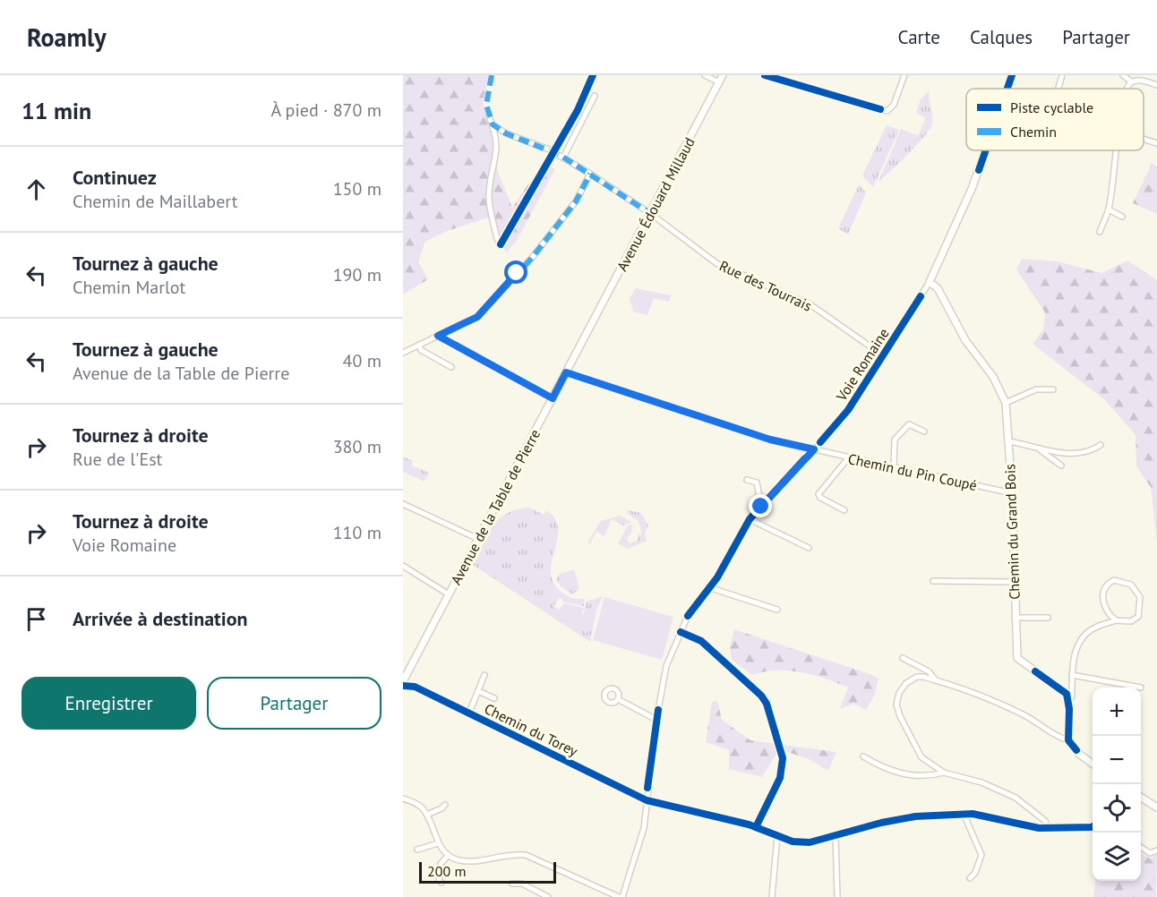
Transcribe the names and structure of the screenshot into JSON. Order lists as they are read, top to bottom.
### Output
{
  "streets": {
    "street": [
      "Avenue Édouard Millaud",
      "Rue des Tourrais",
      "Voie Romaine",
      "Chemin du Pin Coupé",
      "Avenue de la Table de Pierre",
      "Chemin du Grand Bois",
      "Chemin du Torey"
    ]
  },
  "crossings": [
    ["Avenue Édouard Millaud", "Rue des Tourrais"],
    ["Avenue Édouard Millaud", "Avenue de la Table de Pierre"],
    ["Rue des Tourrais", "Voie Romaine"],
    ["Voie Romaine", "Chemin du Pin Coupé"],
    ["Voie Romaine", "Chemin du Grand Bois"],
    ["Voie Romaine", "Chemin du Torey"],
    ["Chemin du Pin Coupé", "Avenue de la Table de Pierre"],
    ["Chemin du Pin Coupé", "Chemin du Grand Bois"]
  ],
  "legend": ["Piste cyclable", "Chemin"],
  "scale_bar": "200 m",
  "page": {
    "header": "Roamly",
    "nav": ["Carte", "Calques", "Partager"],
    "heading": ["11 min", "À pied · 870 m"],
    "list": [
      ["Continuez", "Chemin de Maillabert", "150 m"],
      ["Tournez à gauche", "Chemin Marlot", "190 m"],
      ["Tournez à gauche", "Avenue de la Table de Pierre", "40 m"],
      ["Tournez à droite", "Rue de l'Est", "380 m"],
      ["Tournez à droite", "Voie Romaine", "110 m"],
      "Arrivée à destination"
    ],
    "buttons": ["Enregistrer", "Partager"],
    "map_buttons": ["+", "−"],
    "scale": "200 m"
  }
}
